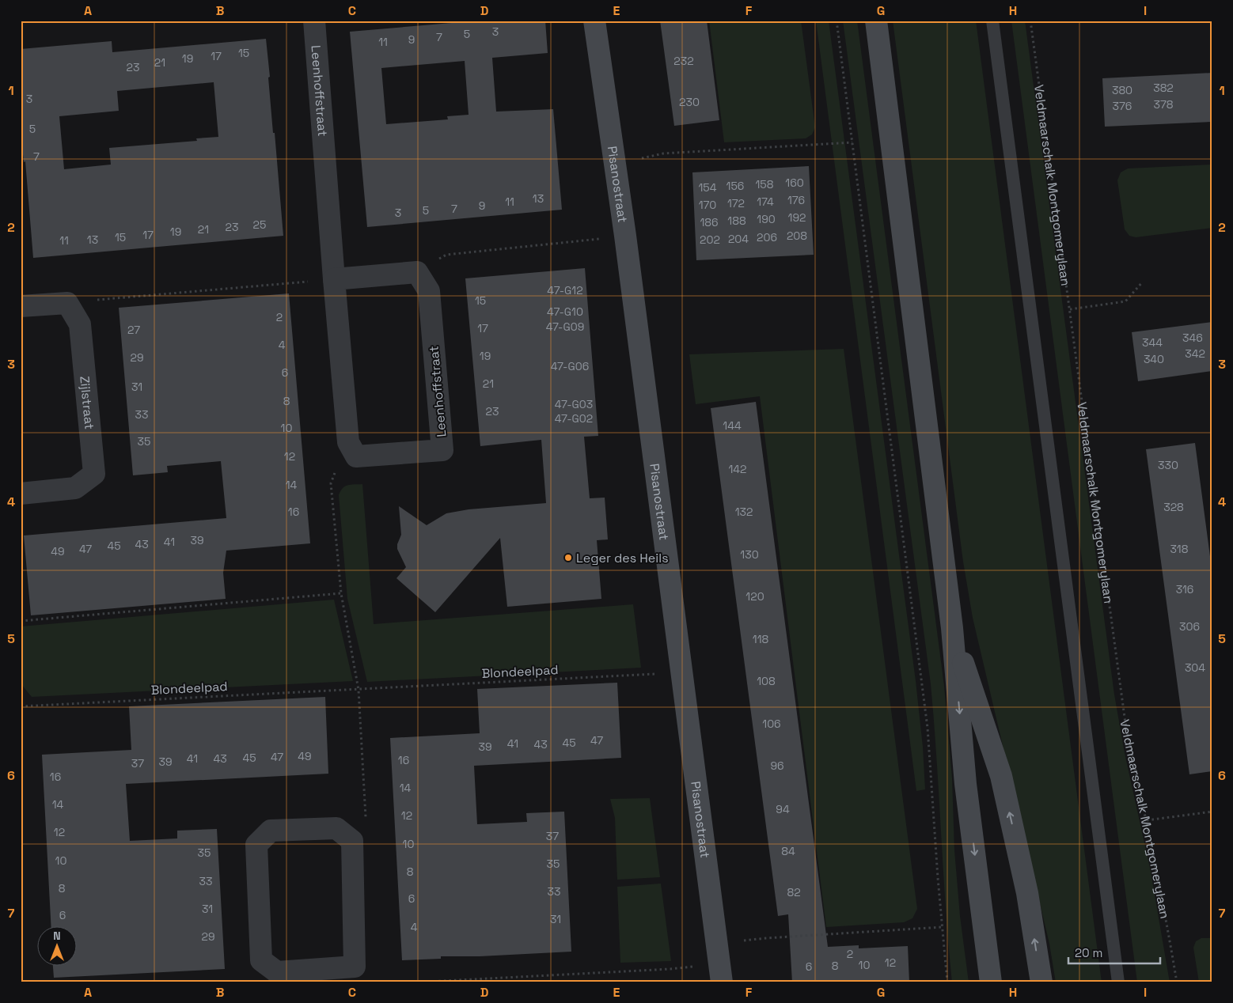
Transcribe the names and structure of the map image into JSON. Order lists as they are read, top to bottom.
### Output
{
  "streets": {
    "main road": ["Pisanostraat"],
    "street": ["Leenhoffstraat", "Zijlstraat"],
    "path": ["Veldmaarschalk Montgomerylaan", "Blondeelpad"]
  },
  "crossings": [
    ["Pisanostraat", "Blondeelpad"]
  ],
  "places": ["Leger des Heils"],
  "house_numbers": [
    "3",
    "5",
    "7",
    "9",
    "11",
    "15",
    "17",
    "19",
    "232",
    "21",
    "23",
    "382",
    "380",
    "3",
    "230",
    "378",
    "376",
    "5",
    "7",
    "160",
    "158",
    "156",
    "154",
    "13",
    "176",
    "11",
    "174",
    "172",
    "170",
    "9",
    "7",
    "5",
    "3",
    "192",
    "190",
    "188",
    "186",
    "25",
    "23",
    "21",
    "19",
    "17",
    "208",
    "15",
    "206",
    "204",
    "13",
    "202",
    "11",
    "47-G12",
    "15",
    "47-G10",
    "2",
    "47-G09",
    "17",
    "27",
    "346",
    "344",
    "4",
    "342",
    "19",
    "29",
    "340",
    "47-G06",
    "6",
    "21",
    "31",
    "8",
    "47-G03",
    "23",
    "33",
    "47-G02",
    "144",
    "10",
    "35",
    "12",
    "330",
    "142",
    "14",
    "328",
    "16",
    "132",
    "39",
    "41",
    "43",
    "45",
    "47",
    "318",
    "49",
    "130",
    "316",
    "120",
    "306",
    "118",
    "304",
    "108",
    "106",
    "47",
    "45",
    "41",
    "43",
    "39",
    "49",
    "47",
    "45",
    "41",
    "43",
    "16",
    "39",
    "37",
    "96",
    "16",
    "14",
    "14",
    "94",
    "12",
    "12",
    "37",
    "10",
    "84",
    "35",
    "10",
    "35",
    "8",
    "33",
    "8",
    "33",
    "82",
    "6",
    "31",
    "6",
    "31",
    "4",
    "29",
    "2",
    "12",
    "10",
    "8",
    "6"
  ],
  "scale_bar": "20 m",
  "north": "top",
  "grid": {
    "columns": [
      "A",
      "B",
      "C",
      "D",
      "E",
      "F",
      "G",
      "H",
      "I"
    ],
    "rows": [
      "1",
      "2",
      "3",
      "4",
      "5",
      "6",
      "7"
    ]
  }
}
